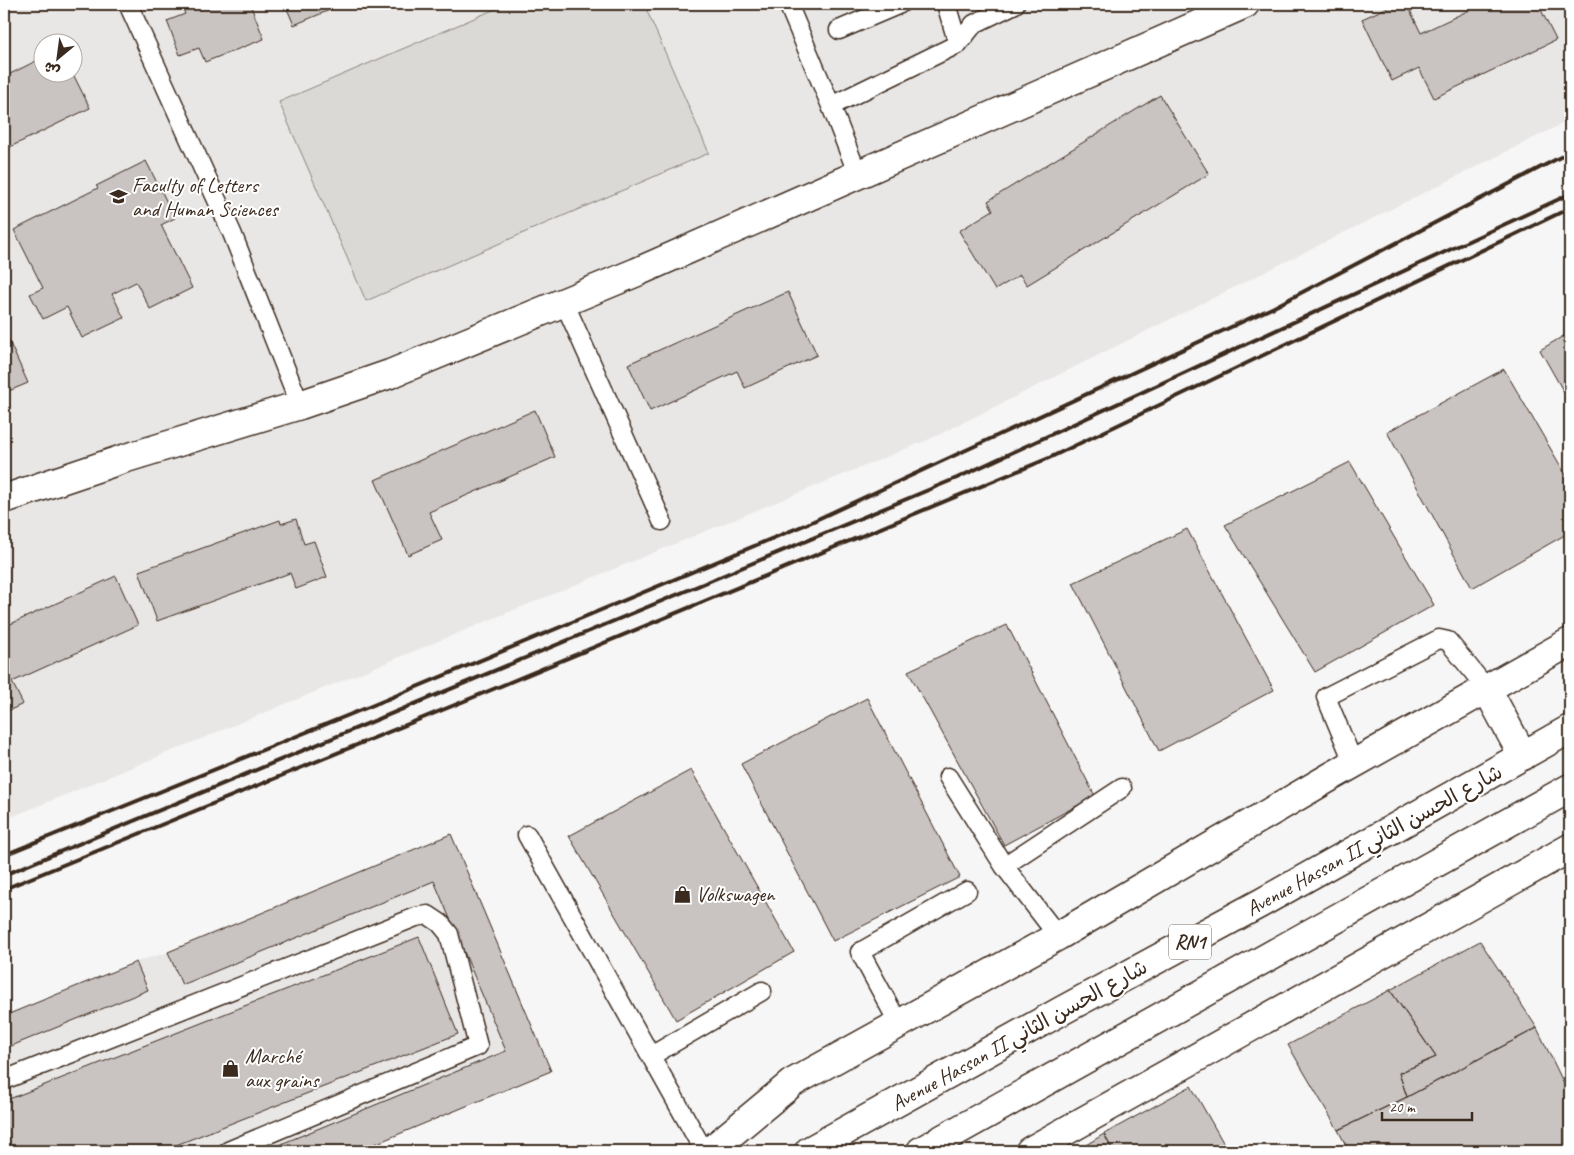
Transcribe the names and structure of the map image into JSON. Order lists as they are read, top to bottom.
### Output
{
  "streets": {
    "street": ["Avenue Hassan II شارع الحسن الثاني", "RN1"]
  },
  "places": {
    "school or university": ["Faculty of Letters and Human Sciences"],
    "shop": ["Volkswagen", "Marché aux grains"]
  },
  "scale_bar": "20 m",
  "north": "bottom left"
}
